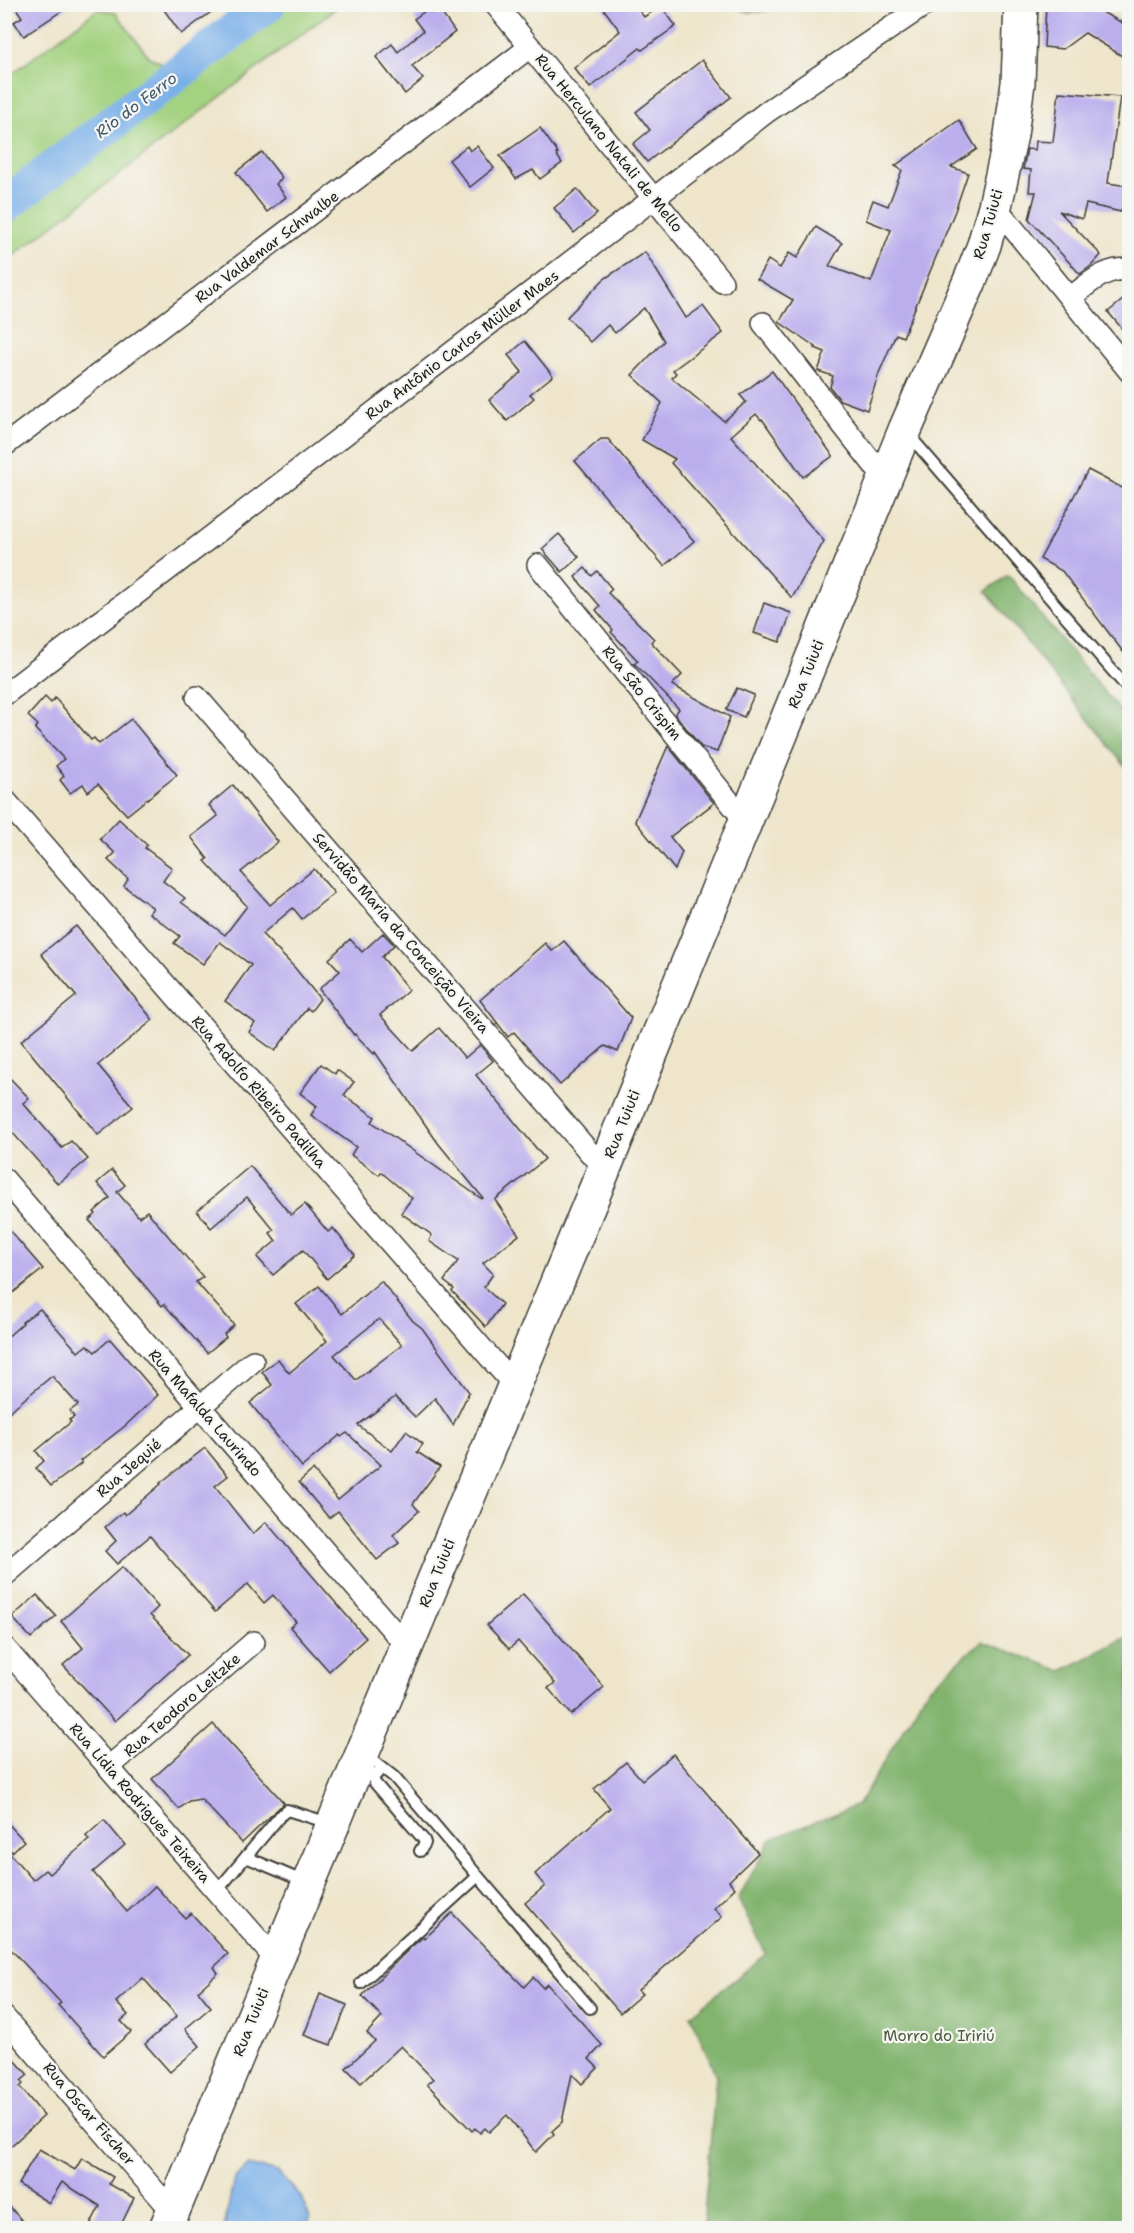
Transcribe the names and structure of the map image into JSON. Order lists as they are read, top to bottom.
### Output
{
  "streets": {
    "main road": ["Rua Tuiuti"],
    "street": [
      "Rua Herculano Natali de Mello",
      "Rua Valdemar Schwalbe",
      "Rua Antônio Carlos Müller Maes",
      "Rua São Crispim",
      "Servidão Maria da Conceição Vieira",
      "Rua Adolfo Ribeiro Padilha",
      "Rua Mafalda Laurindo",
      "Rua Jequié",
      "Rua Teodoro Leitzke",
      "Rua Lídia Rodrigues Teixeira",
      "Rua Oscar Fischer"
    ]
  },
  "crossings": [
    ["Rua Herculano Natali de Mello", "Rua Valdemar Schwalbe"],
    ["Rua Herculano Natali de Mello", "Rua Antônio Carlos Müller Maes"],
    ["Rua Tuiuti", "Rua São Crispim"],
    ["Rua Tuiuti", "Servidão Maria da Conceição Vieira"],
    ["Rua Tuiuti", "Rua Adolfo Ribeiro Padilha"],
    ["Rua Tuiuti", "Rua Mafalda Laurindo"],
    ["Rua Tuiuti", "Rua Lídia Rodrigues Teixeira"],
    ["Rua Tuiuti", "Rua Oscar Fischer"],
    ["Rua Mafalda Laurindo", "Rua Jequié"],
    ["Rua Teodoro Leitzke", "Rua Lídia Rodrigues Teixeira"]
  ],
  "water": ["Rio do Ferro"],
  "parks": ["Morro do Iririú"]
}
